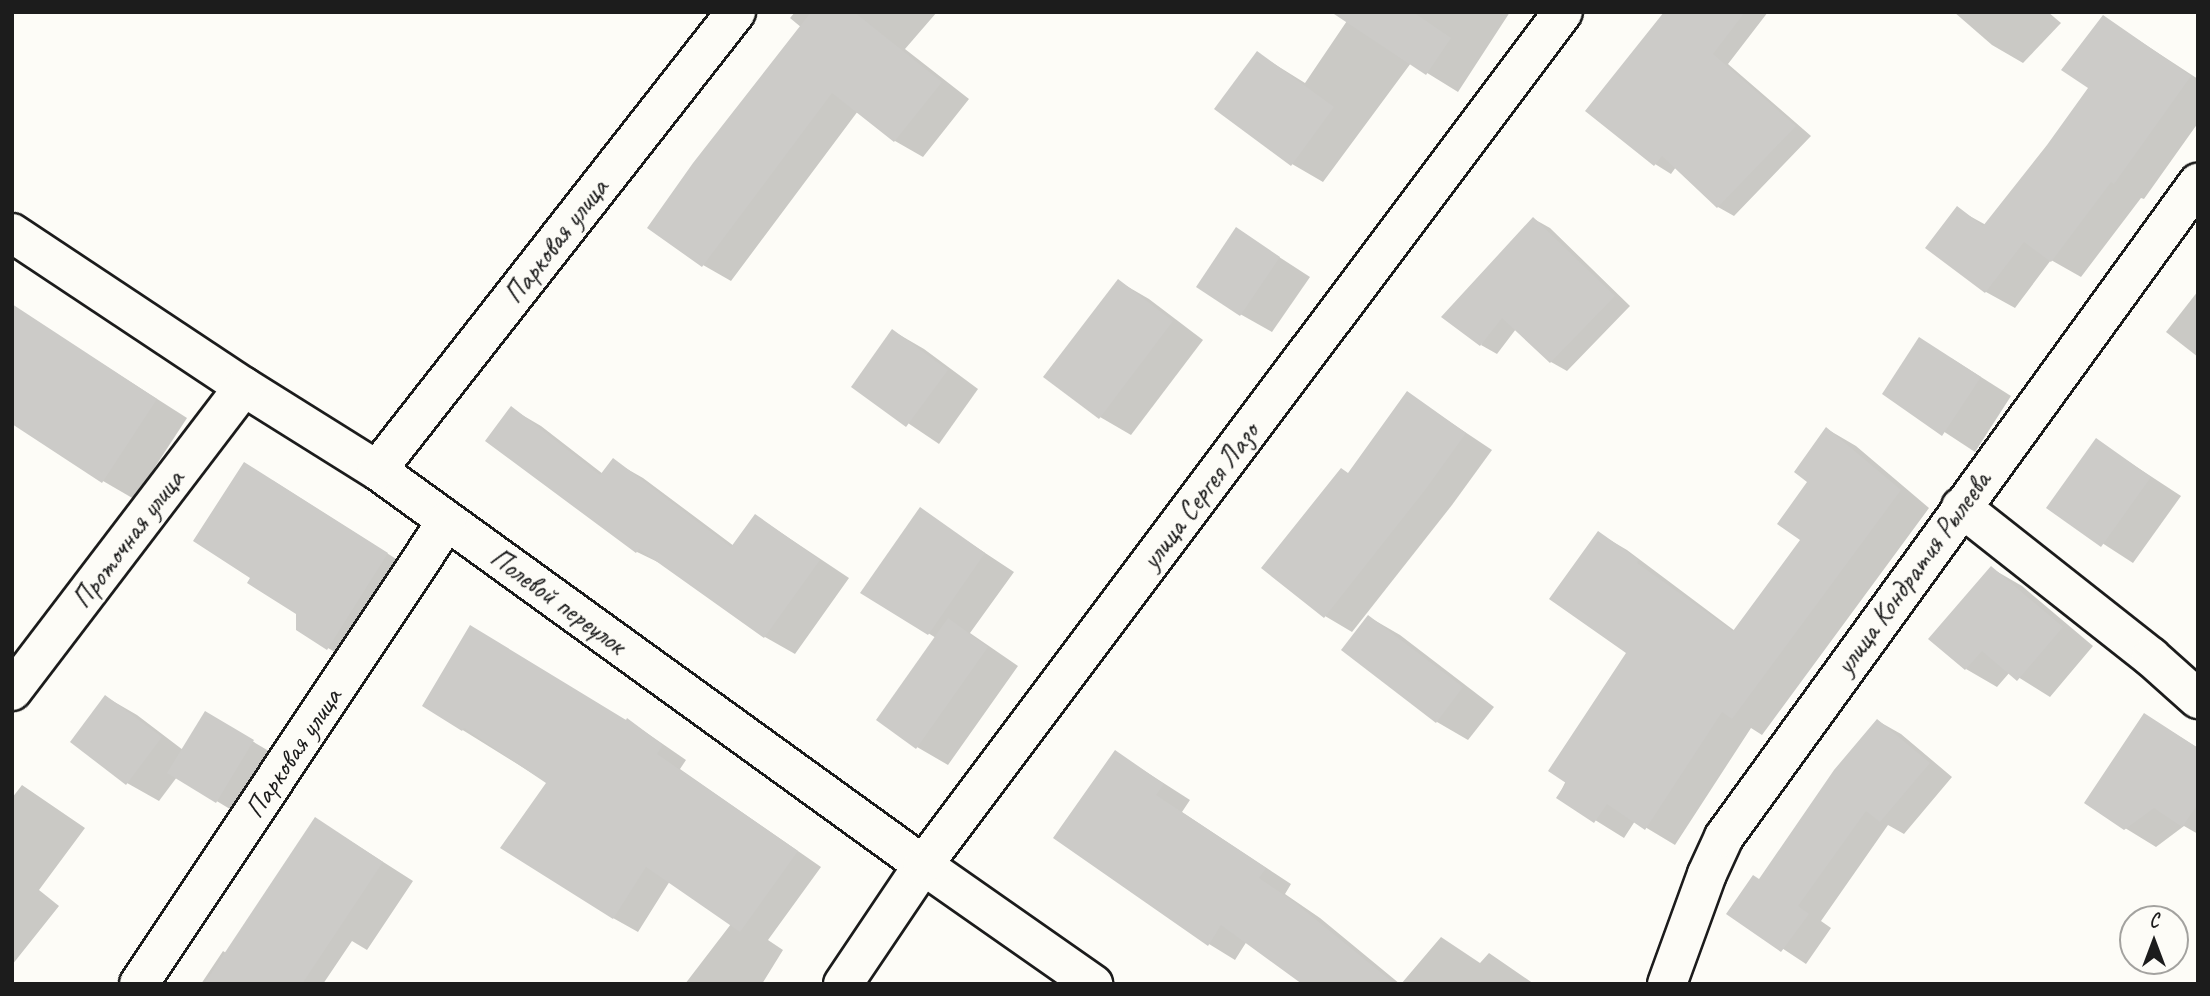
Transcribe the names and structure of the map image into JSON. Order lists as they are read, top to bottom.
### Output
{
  "streets": {
    "street": [
      "Парковая улица",
      "улица Сергея Лазо",
      "Проточная улица",
      "улица Кондратия Рылеева",
      "Полевой переулок"
    ]
  },
  "crossings": [
    ["Парковая улица", "Полевой переулок"],
    ["улица Сергея Лазо", "Полевой переулок"],
    ["Проточная улица", "Полевой переулок"]
  ],
  "north": "top"
}
